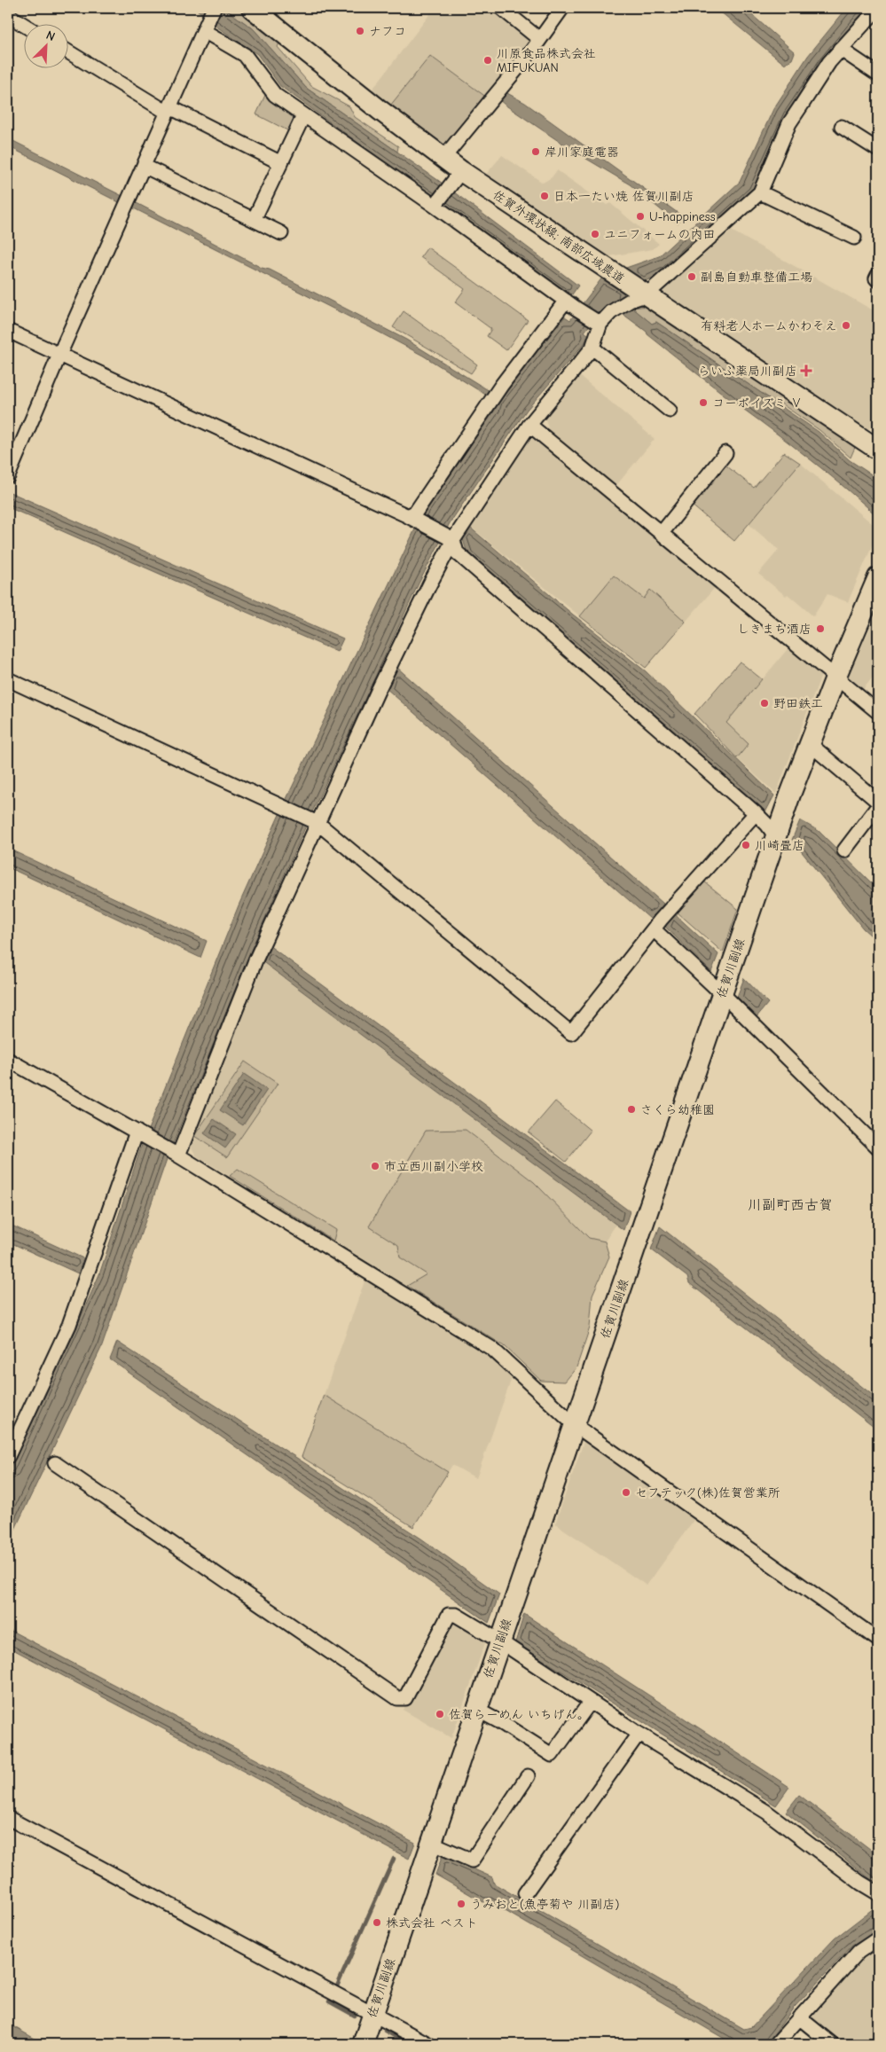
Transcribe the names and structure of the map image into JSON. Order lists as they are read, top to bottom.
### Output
{
  "streets": {
    "main road": ["佐賀外環状線; 南部広域農道", "佐賀川副線"]
  },
  "districts": ["川副町西古賀"],
  "places": {
    "other": [
      "ナフコ",
      "川原食品株式会社 MIFUKUAN",
      "岸川家庭電器",
      "日本一たい焼 佐賀川副店",
      "U-happiness",
      "ユニフォームの内田",
      "副島自動車整備工場",
      "有料老人ホームかわそえ",
      "コーポイズミ Ⅴ",
      "しきまち酒店",
      "野田鉄工",
      "川崎畳店",
      "さくら幼稚園",
      "市立西川副小学校",
      "セフテック(株)佐賀営業所",
      "佐賀らーめん いちげん。",
      "うみおと(魚亭菊や 川副店)",
      "株式会社 ベスト"
    ],
    "health": ["らいふ薬局川副店"]
  },
  "north": "top right"
}
